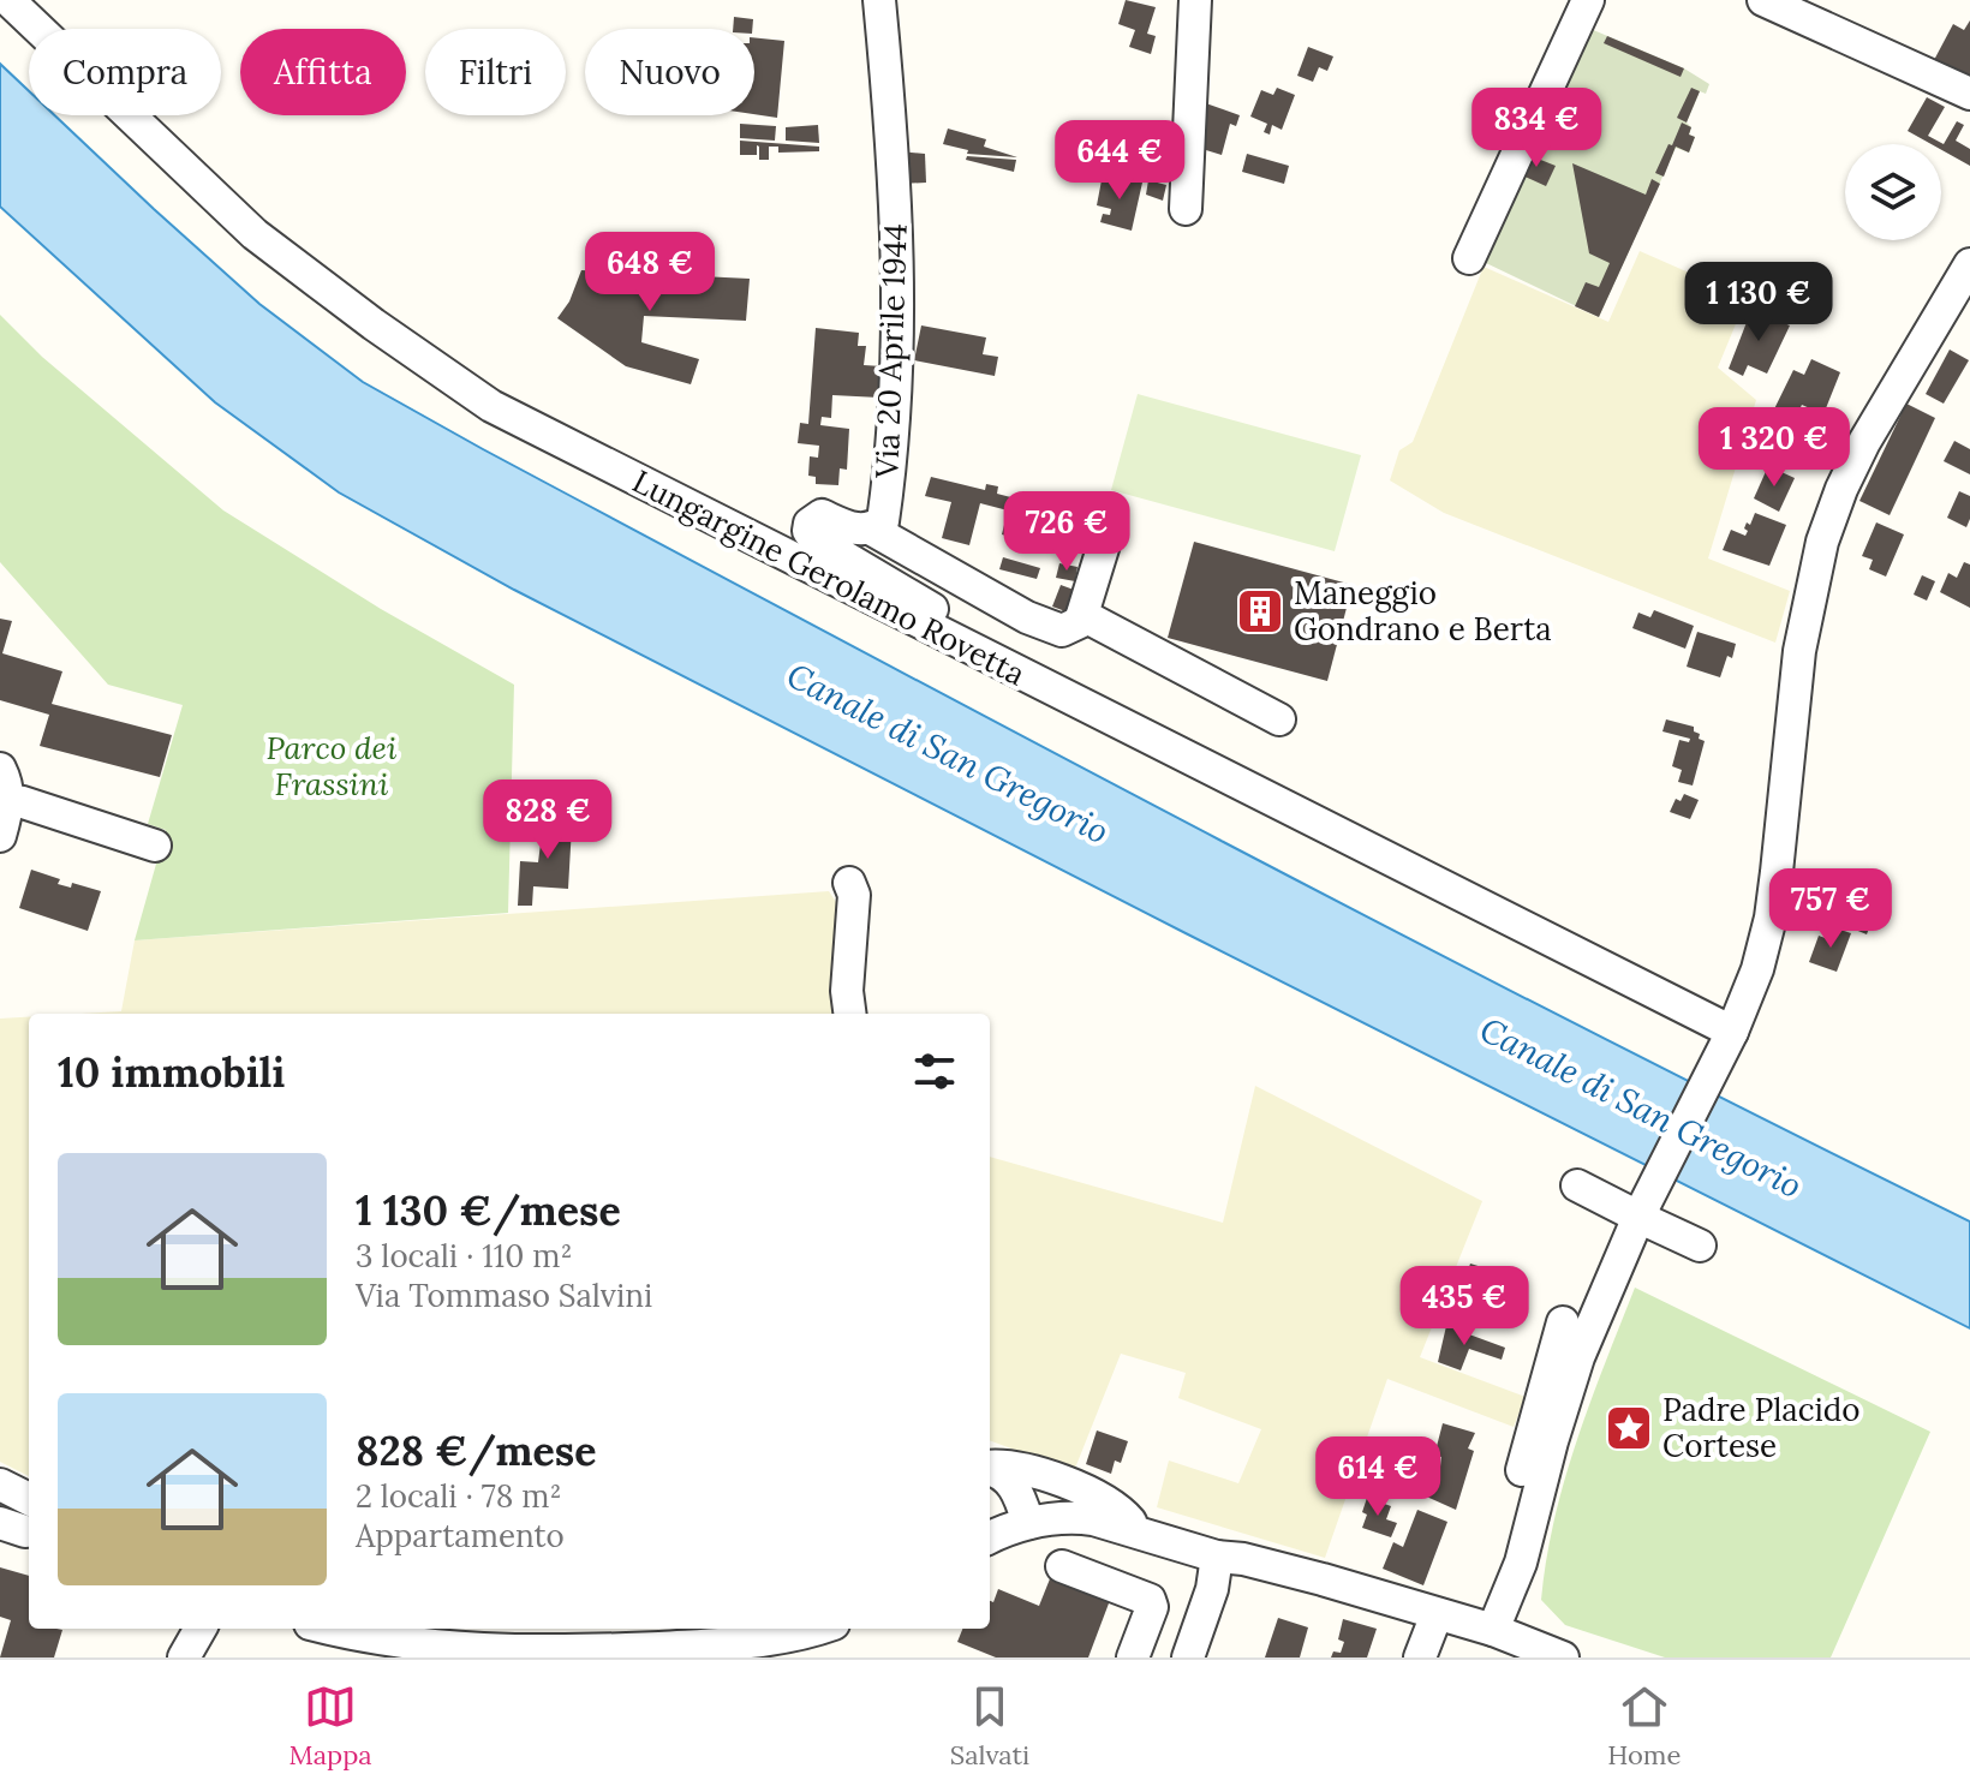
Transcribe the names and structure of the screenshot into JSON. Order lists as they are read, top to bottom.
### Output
{
  "streets": {
    "street": ["Via 20 Aprile 1944", "Lungargine Gerolamo Rovetta"]
  },
  "water": ["Canale di San Gregorio"],
  "parks": ["Parco dei Frassini"],
  "places": {
    "building": ["Maneggio Gondrano e Berta"],
    "place": ["Padre Placido Cortese"]
  },
  "page": {
    "chip": [
      "Compra",
      "Affitta",
      "Filtri",
      "Nuovo"
    ],
    "price": [
      "834 €",
      "644 €",
      "648 €",
      "1 130 €",
      "1 320 €",
      "726 €",
      "828 €",
      "757 €",
      "435 €",
      "614 €"
    ],
    "heading": "10 immobili",
    "list": [
      {
        "name": "1 130 €/mese",
        "note": "3 locali · 110 m² · Via Tommaso Salvini"
      },
      {
        "name": "828 €/mese",
        "note": "2 locali · 78 m² · Appartamento"
      }
    ],
    "tabs": ["Mappa", "Salvati", "Home"]
  }
}
